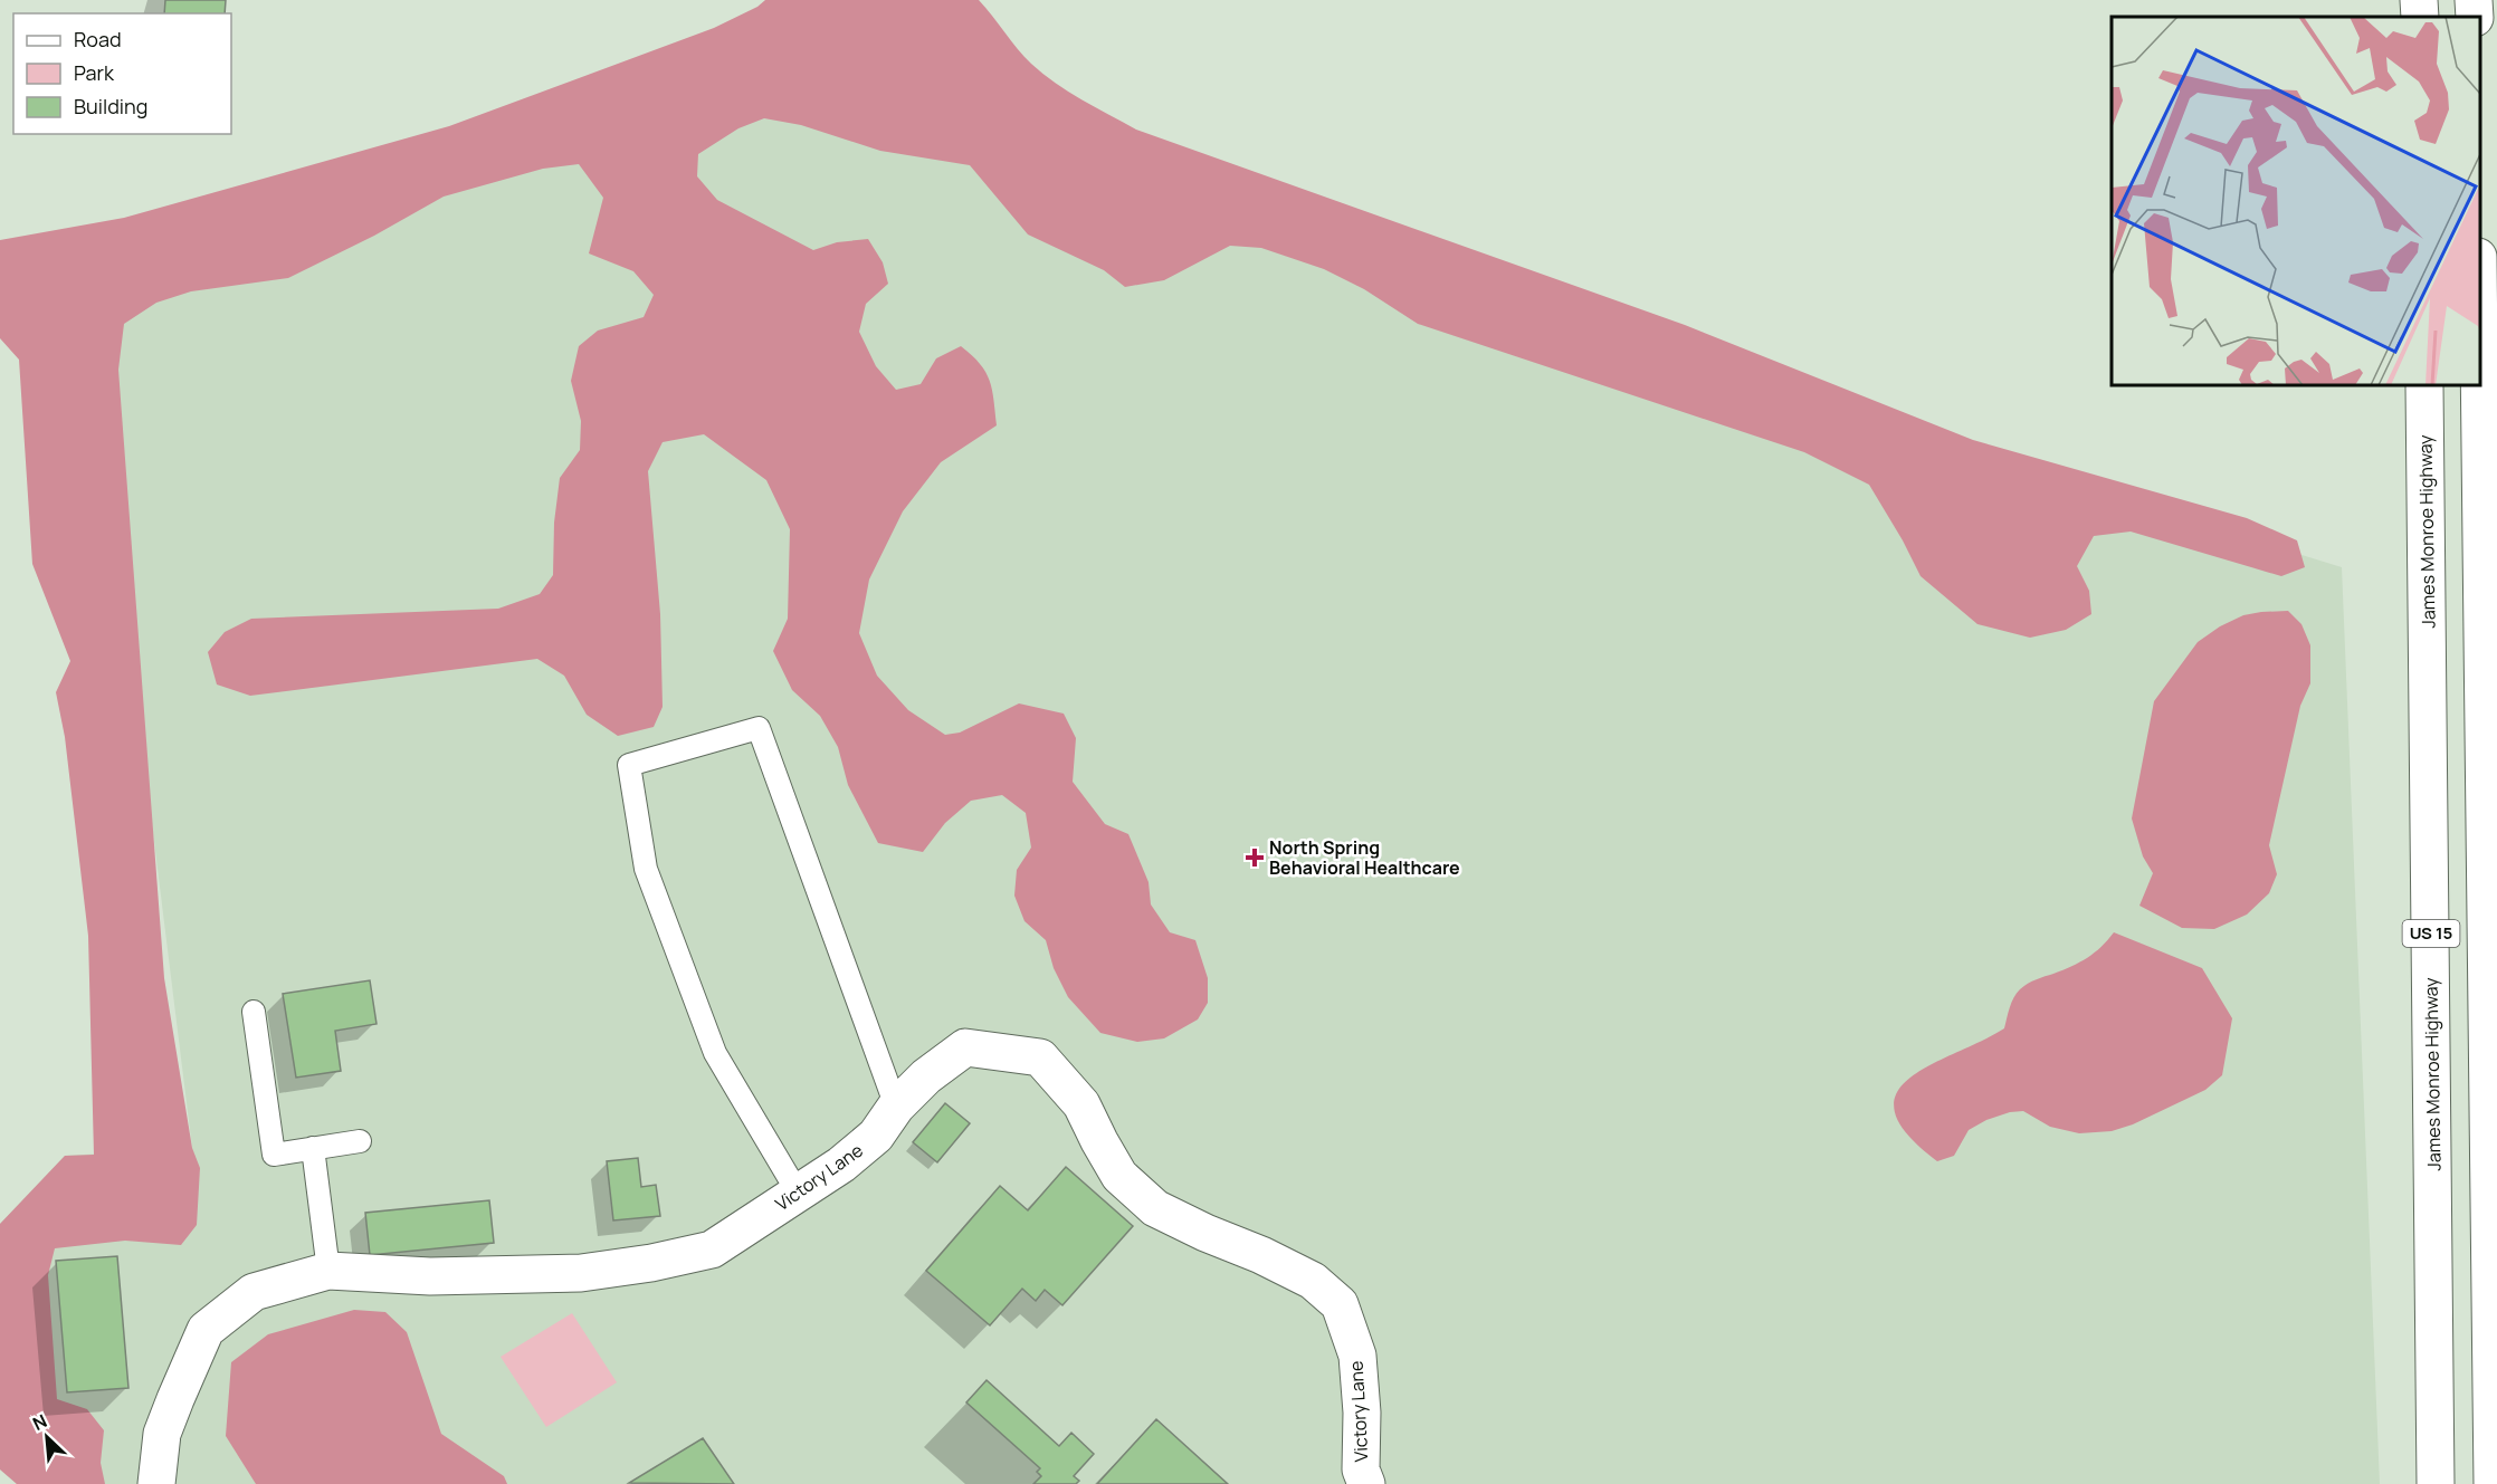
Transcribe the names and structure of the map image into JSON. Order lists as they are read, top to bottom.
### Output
{
  "streets": {
    "main road": ["James Monroe Highway", "US 15", "Victory Lane"]
  },
  "places": {
    "health": ["North Spring Behavioral Healthcare"]
  },
  "legend": ["Road", "Park", "Building"],
  "north": "top left"
}
